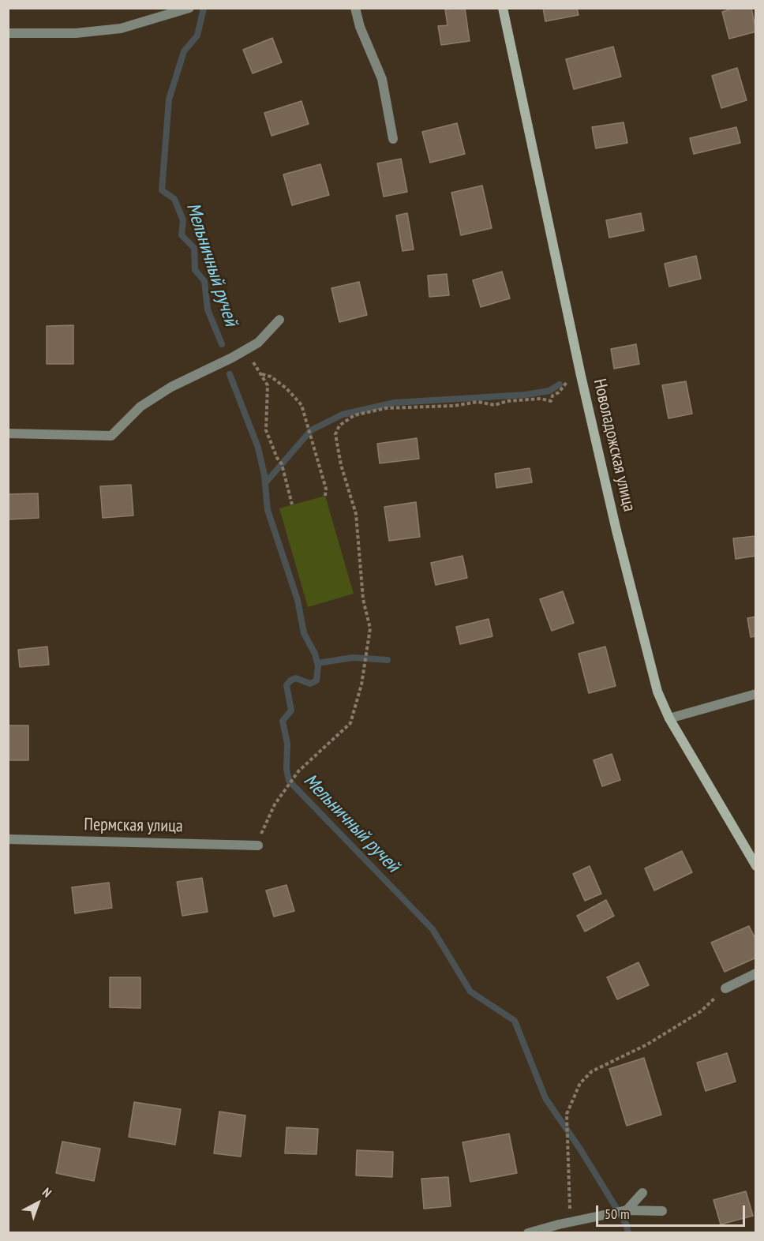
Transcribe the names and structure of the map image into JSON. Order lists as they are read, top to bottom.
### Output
{
  "streets": {
    "street": ["Новоладожская улица", "Пермская улица"]
  },
  "water": ["Мельничный ручей"],
  "scale_bar": "50 m",
  "north": "top right"
}
